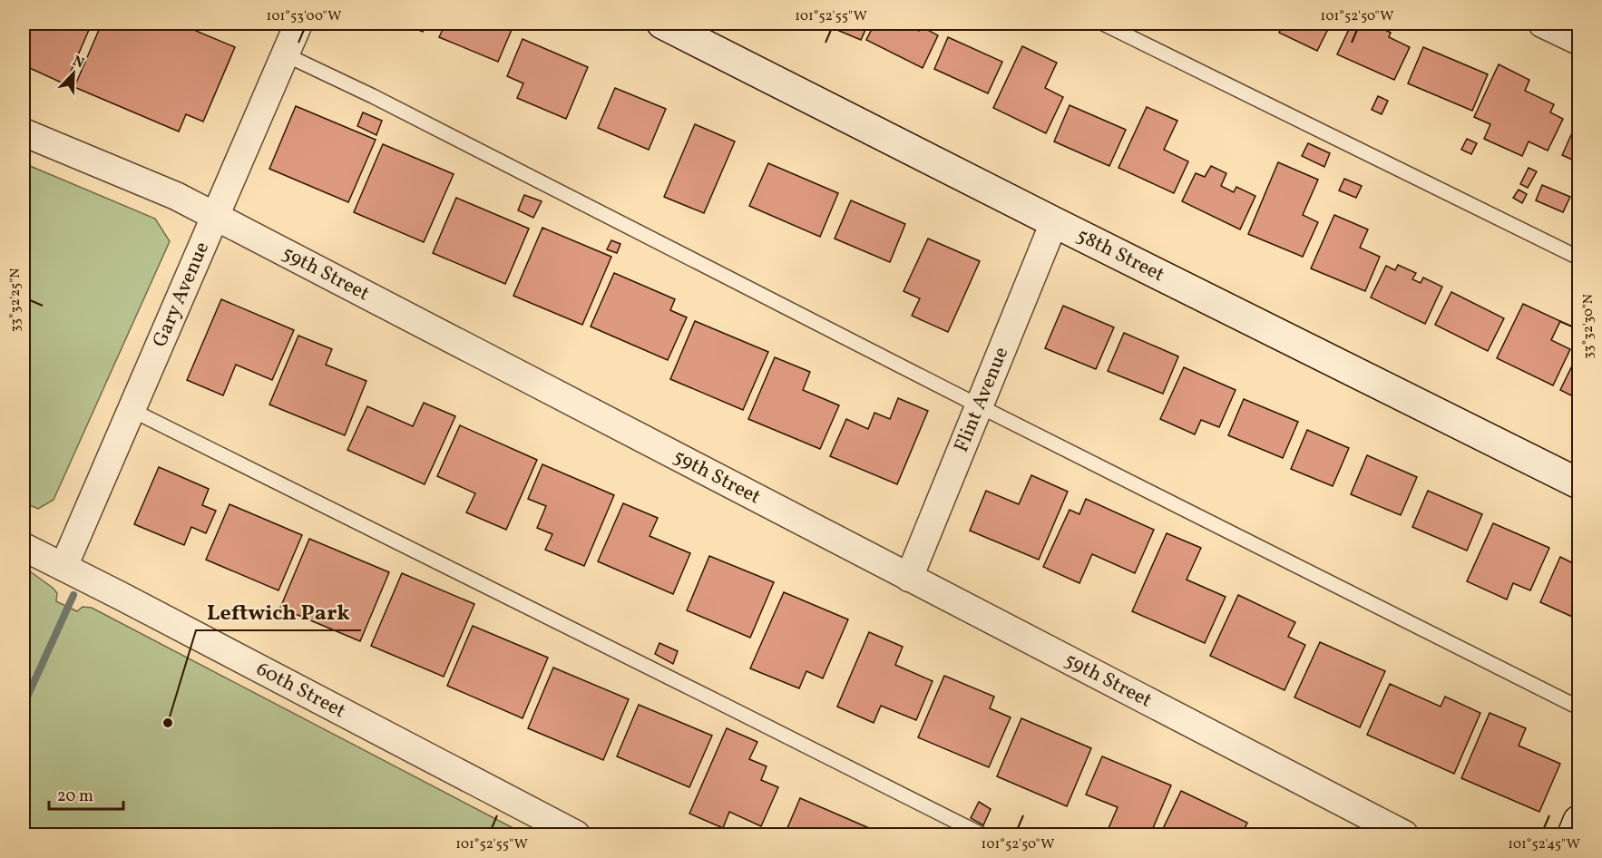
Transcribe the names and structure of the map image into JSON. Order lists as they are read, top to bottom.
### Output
{
  "streets": {
    "street": [
      "58th Street",
      "59th Street",
      "Gary Avenue",
      "Flint Avenue",
      "60th Street"
    ]
  },
  "crossings": [
    ["58th Street", "Flint Avenue"],
    ["59th Street", "Gary Avenue"],
    ["59th Street", "Flint Avenue"],
    ["Gary Avenue", "60th Street"]
  ],
  "places": ["Leftwich Park"],
  "scale_bar": "20 m",
  "north": "top right",
  "coordinates": [
    "101°53'00\"W",
    "101°52'55\"W",
    "101°52'50\"W",
    "33°32'25\"N",
    "33°32'30\"N",
    "101°52'45\"W"
  ]
}
